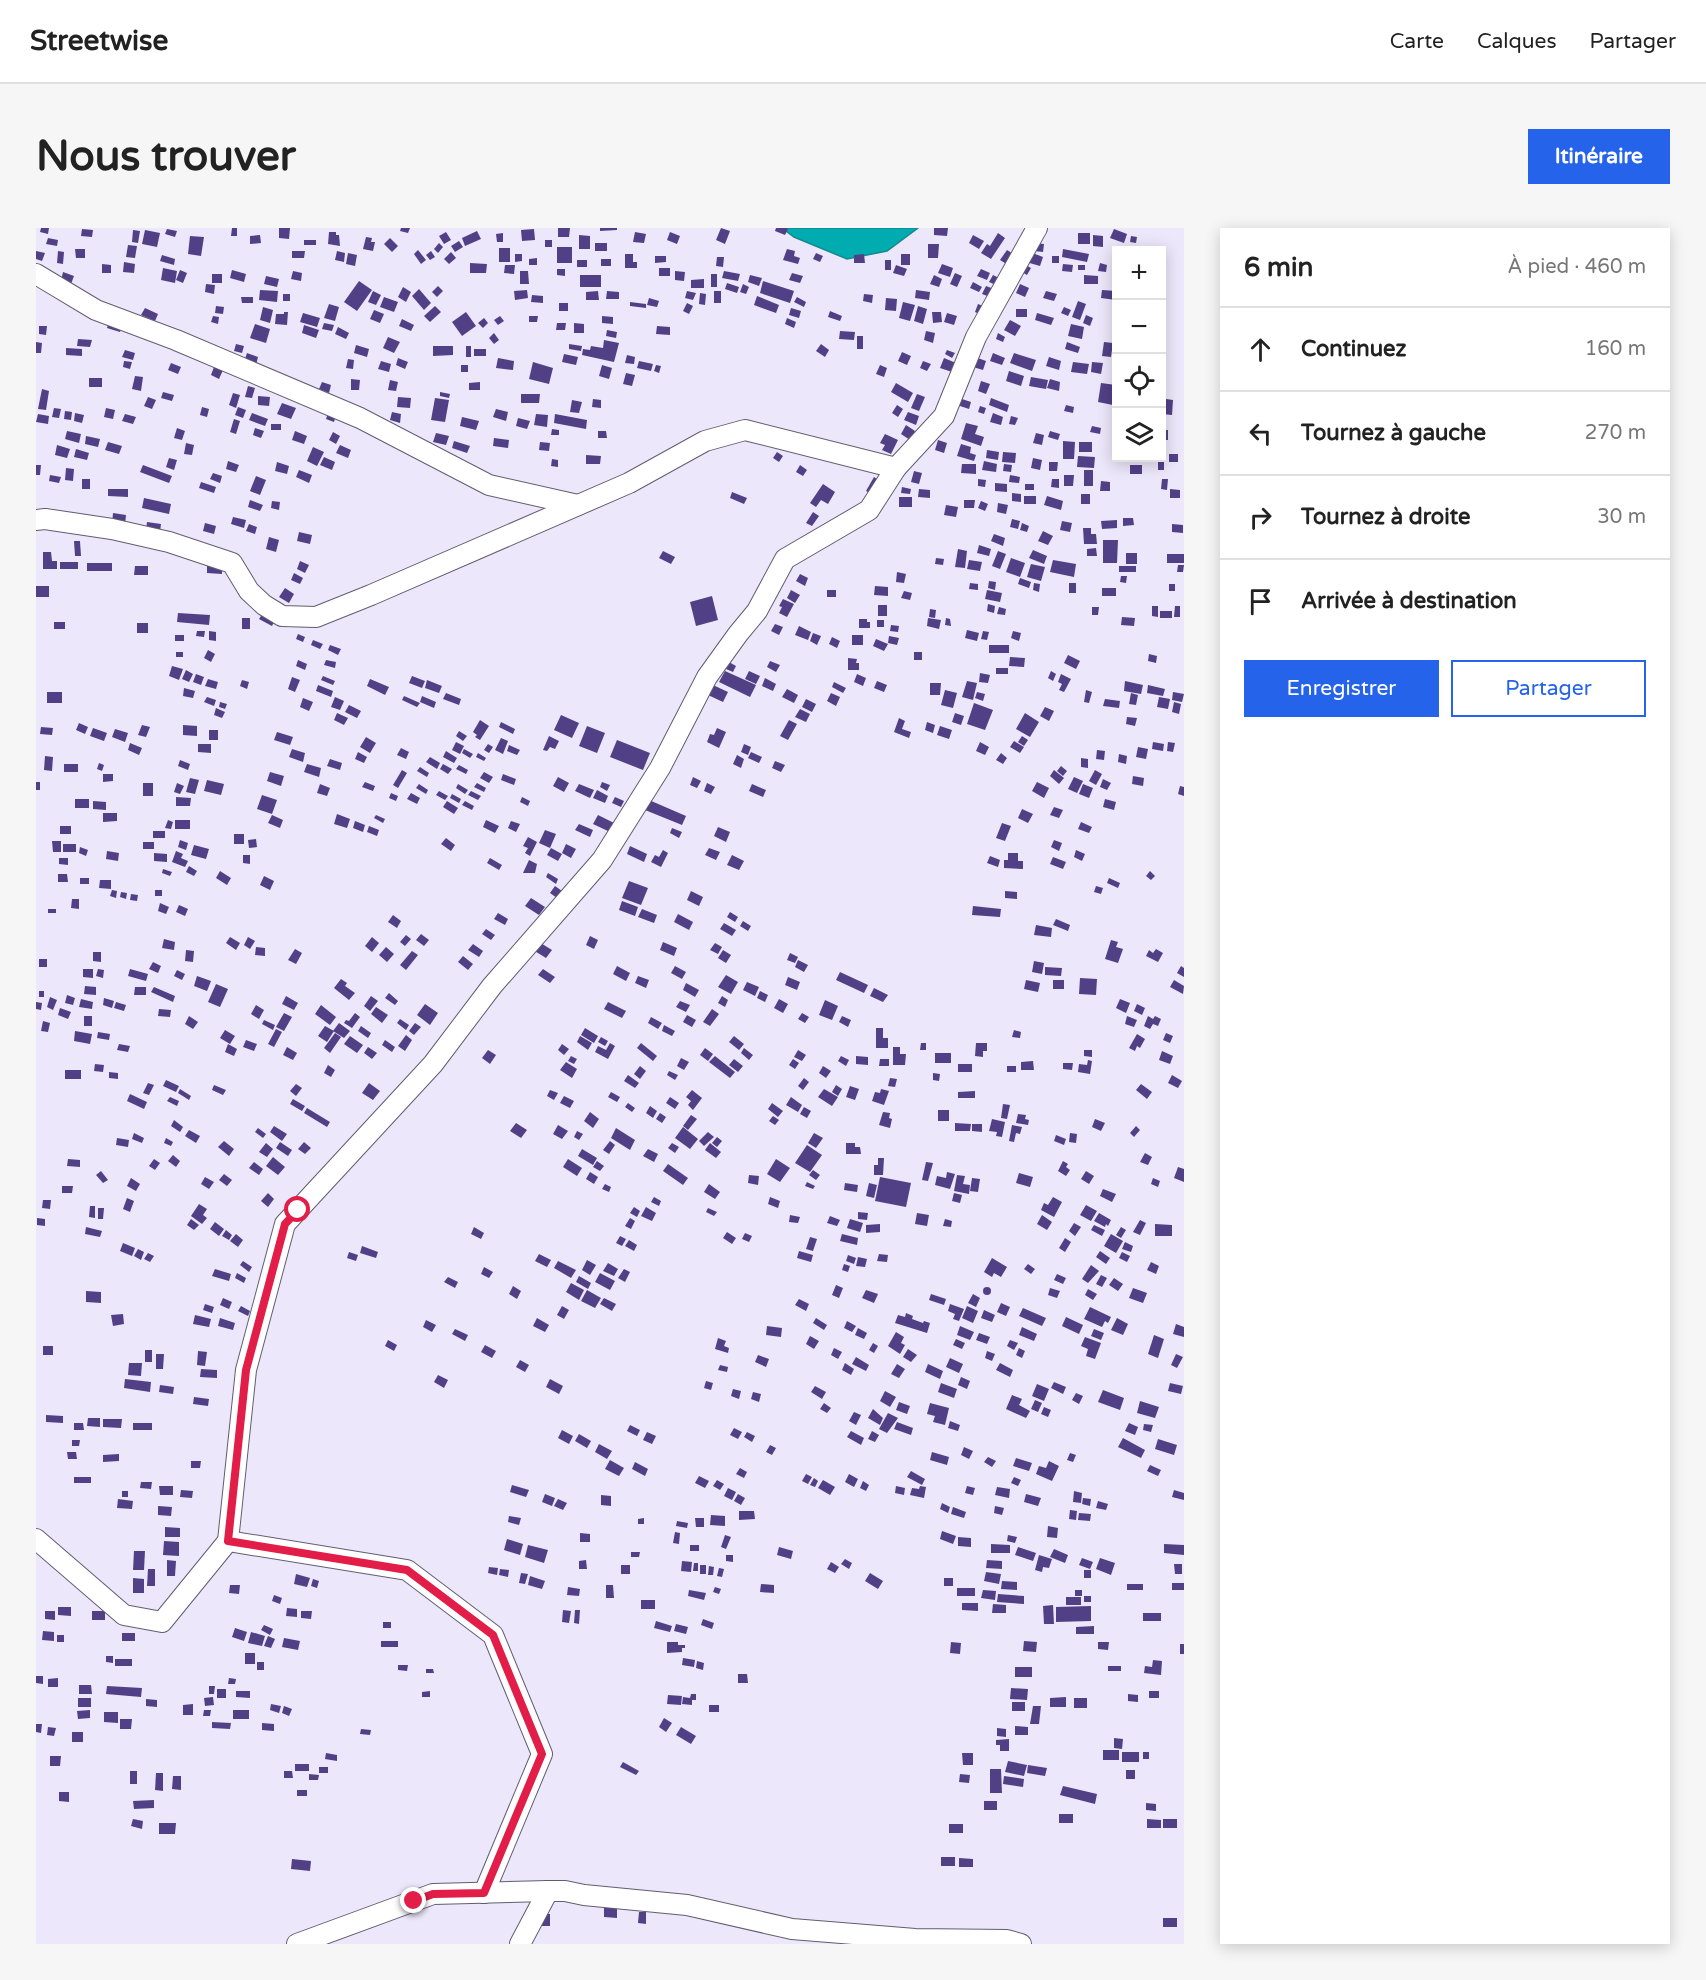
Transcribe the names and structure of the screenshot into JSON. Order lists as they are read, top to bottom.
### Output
{
  "page": {
    "header": "Streetwise",
    "nav": ["Carte", "Calques", "Partager"],
    "buttons": [
      "Itinéraire",
      ["Enregistrer", "Partager"]
    ],
    "title": "Nous trouver",
    "heading": ["6 min", "À pied · 460 m"],
    "map_buttons": ["+", "−"],
    "list": [
      ["Continuez", "160 m"],
      ["Tournez à gauche", "270 m"],
      ["Tournez à droite", "30 m"],
      "Arrivée à destination"
    ]
  }
}
